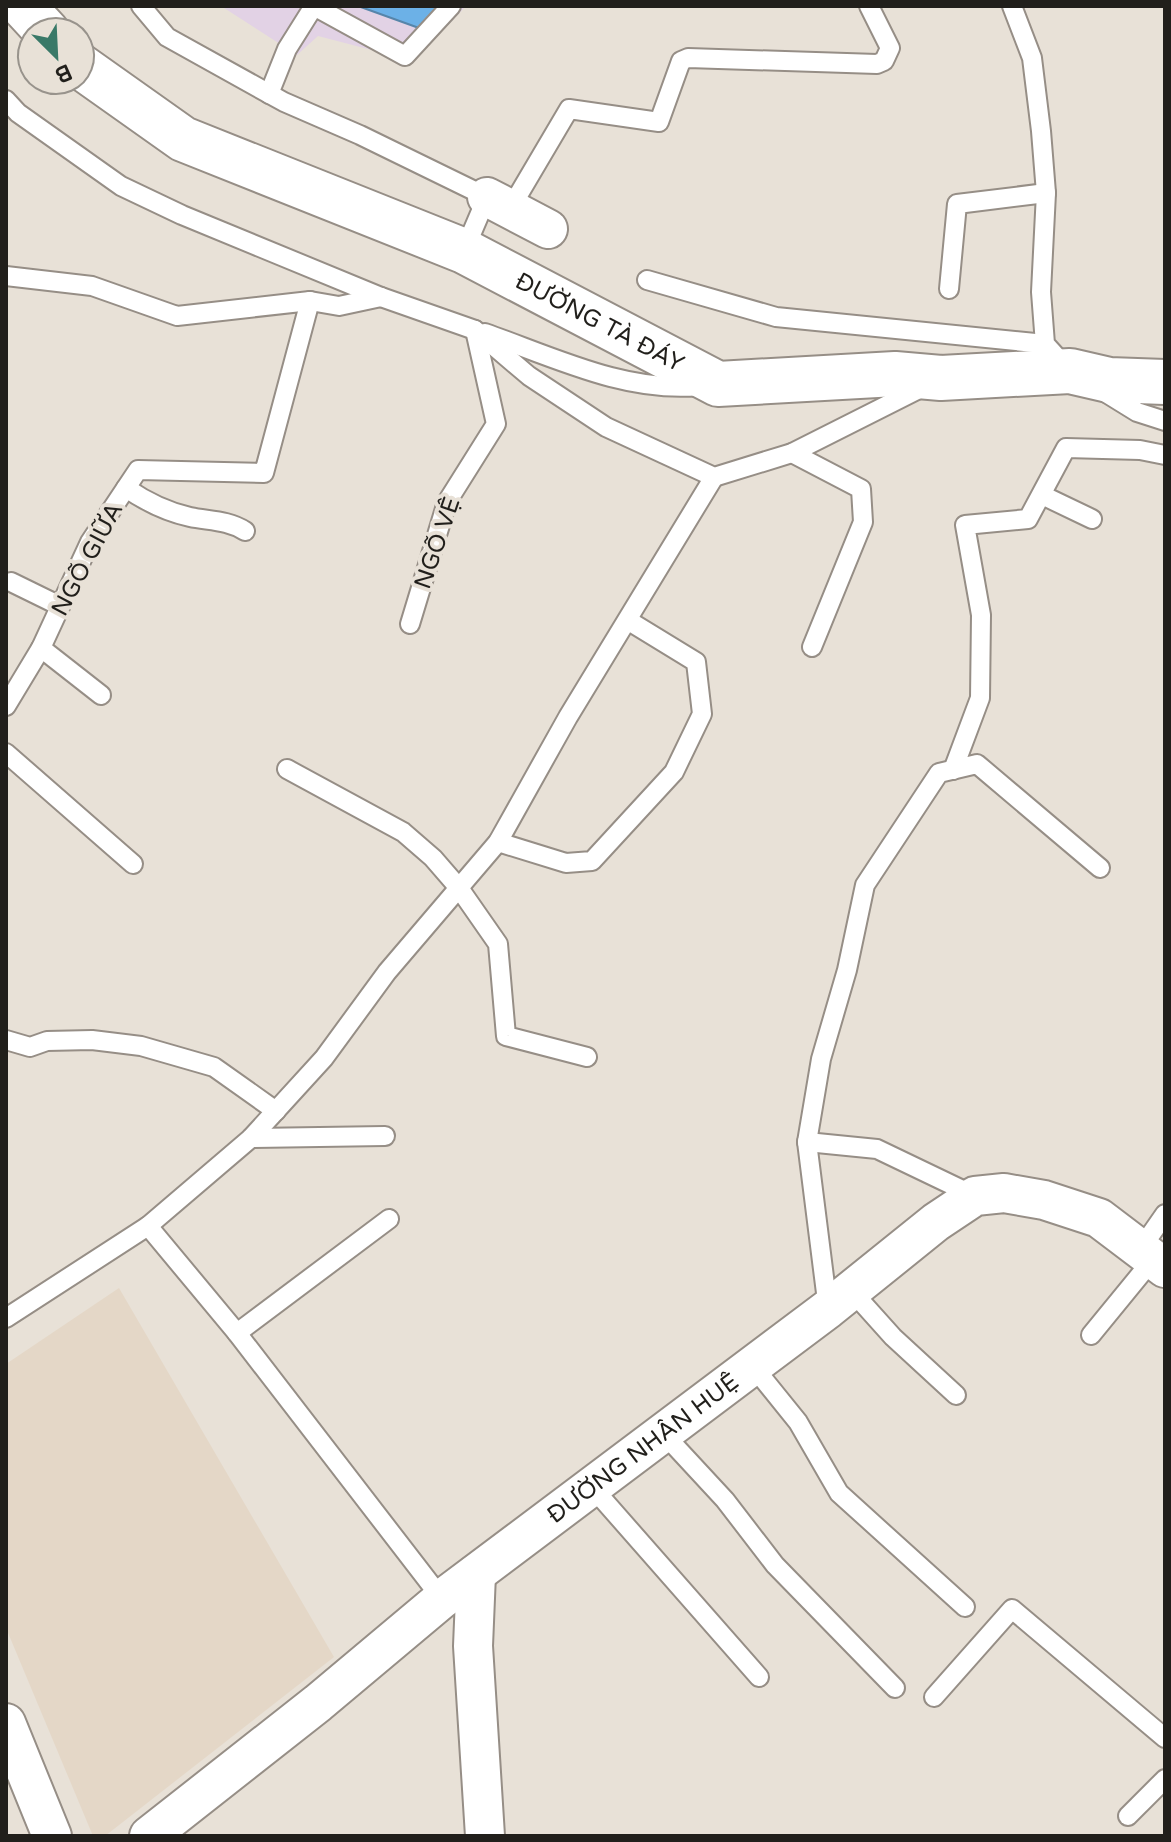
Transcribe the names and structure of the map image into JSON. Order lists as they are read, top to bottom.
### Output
{
  "streets": {
    "street": ["ĐƯỜNG TÀ ĐÁY", "ĐƯỜNG NHÂN HUỆ"],
    "lane": ["NGÕ VỆ", "NGÕ GIỮA"]
  },
  "north": "bottom right"
}
